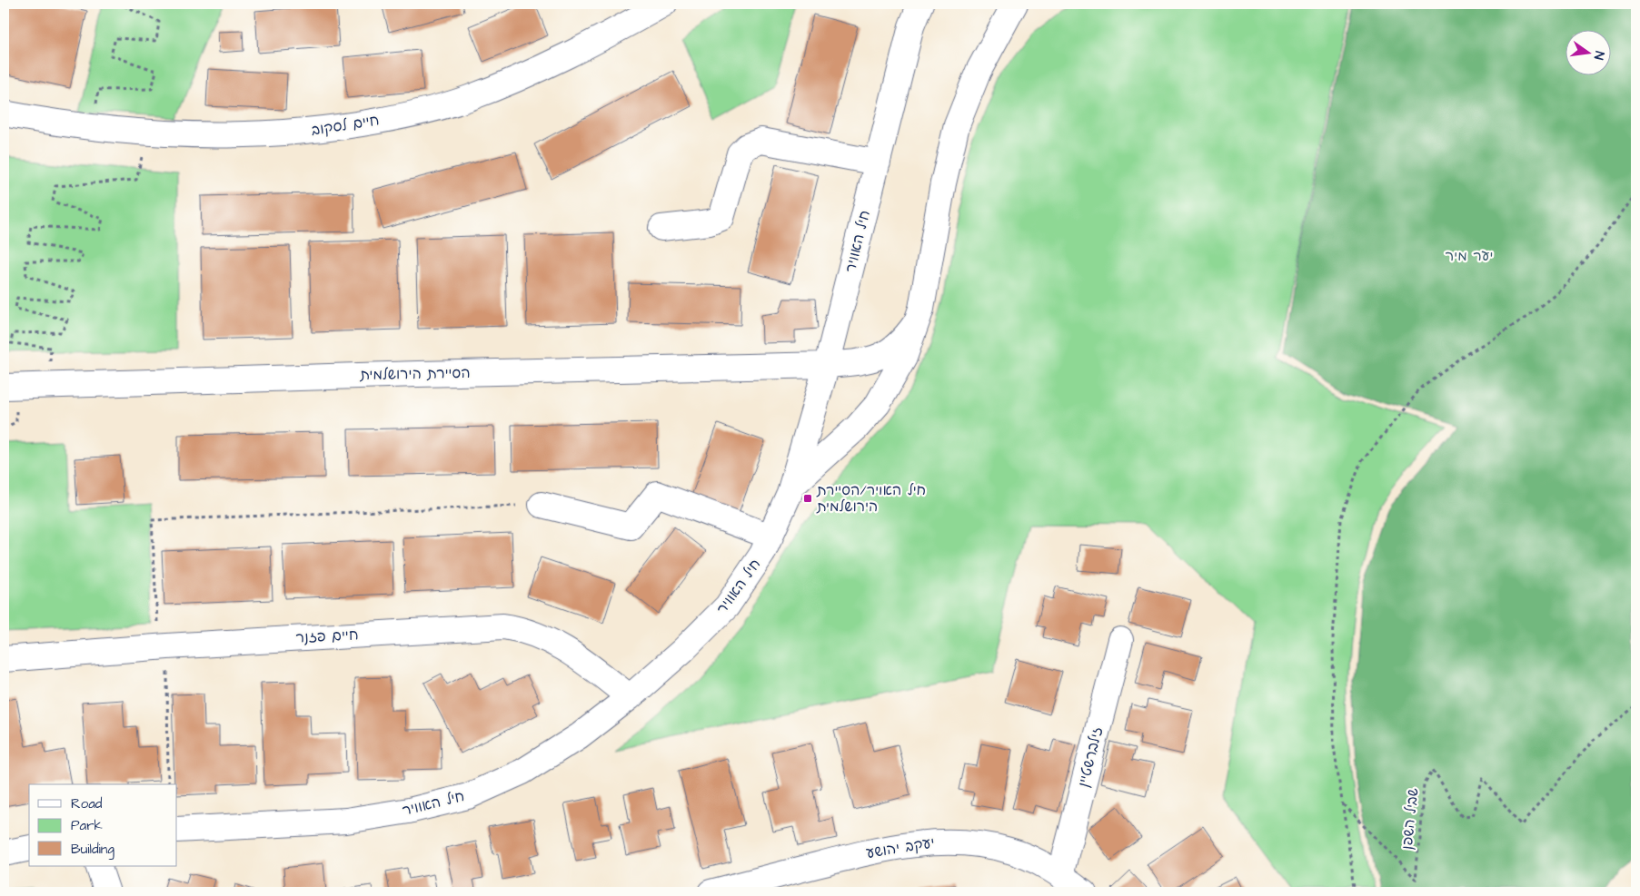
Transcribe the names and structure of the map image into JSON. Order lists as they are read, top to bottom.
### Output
{
  "streets": {
    "street": [
      "חיים לסקוב",
      "חיל האוויר",
      "הסיירת הירושלמית",
      "חיים פזנר",
      "זילברשטיין",
      "יעקב יהושע"
    ],
    "path": ["שביל השפן"]
  },
  "crossings": [
    ["חיל האוויר", "הסיירת הירושלמית"],
    ["חיל האוויר", "חיים פזנר"],
    ["זילברשטיין", "יעקב יהושע"]
  ],
  "parks": ["יער מיר"],
  "places": {
    "transit": ["חיל האויר/הסיירת הירושלמית"]
  },
  "legend": ["Road", "Park", "Building"],
  "north": "right"
}
